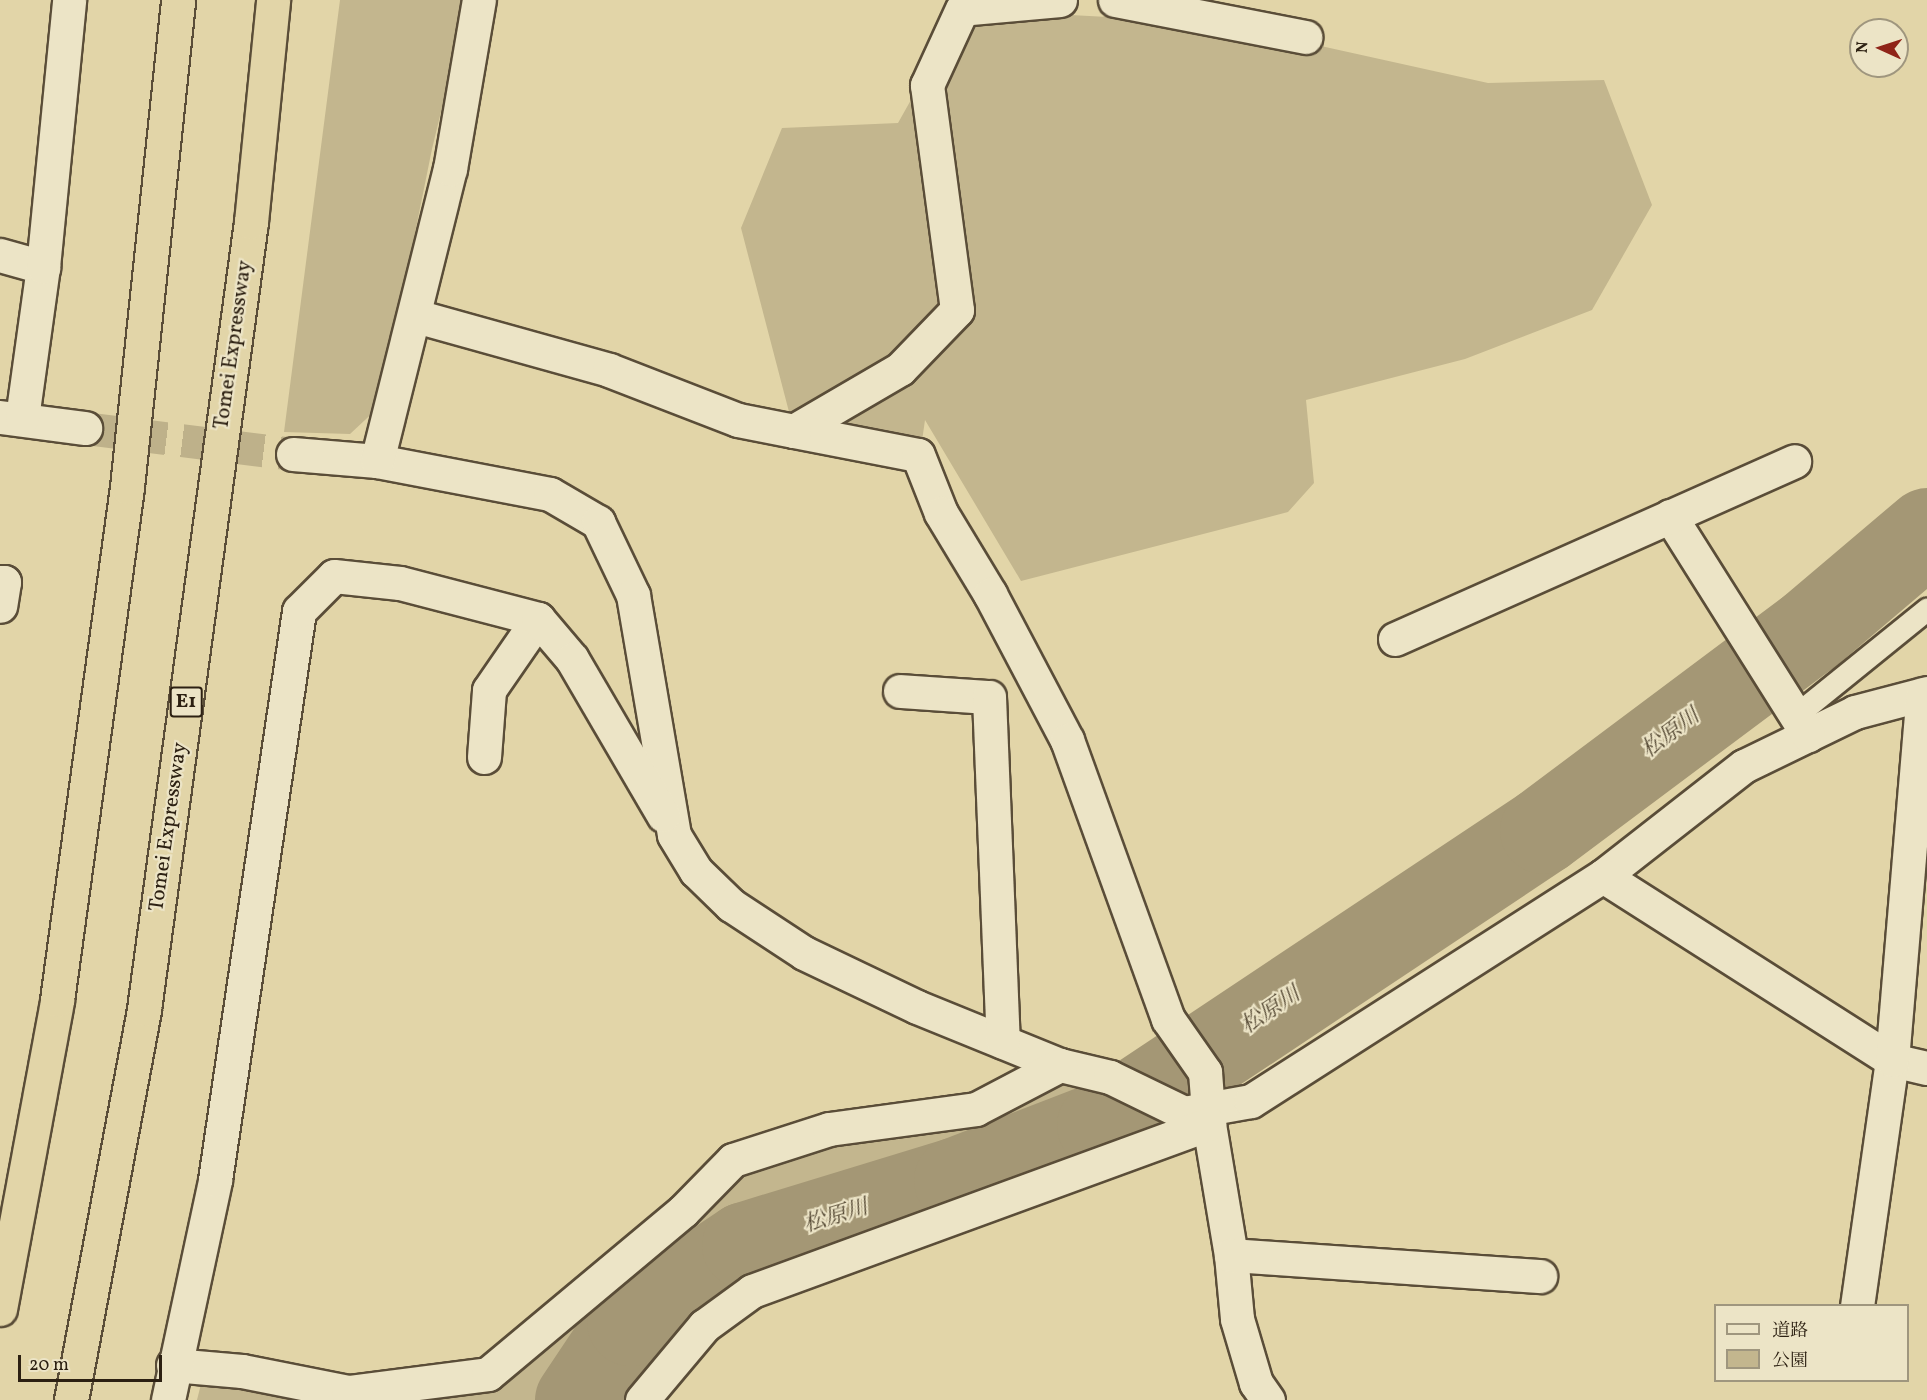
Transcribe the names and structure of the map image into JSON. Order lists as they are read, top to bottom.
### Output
{
  "streets": {
    "highway": ["Tomei Expressway", "E1"]
  },
  "water": ["松原川"],
  "legend": ["道路", "公園"],
  "scale_bar": "20 m",
  "north": "left"
}
